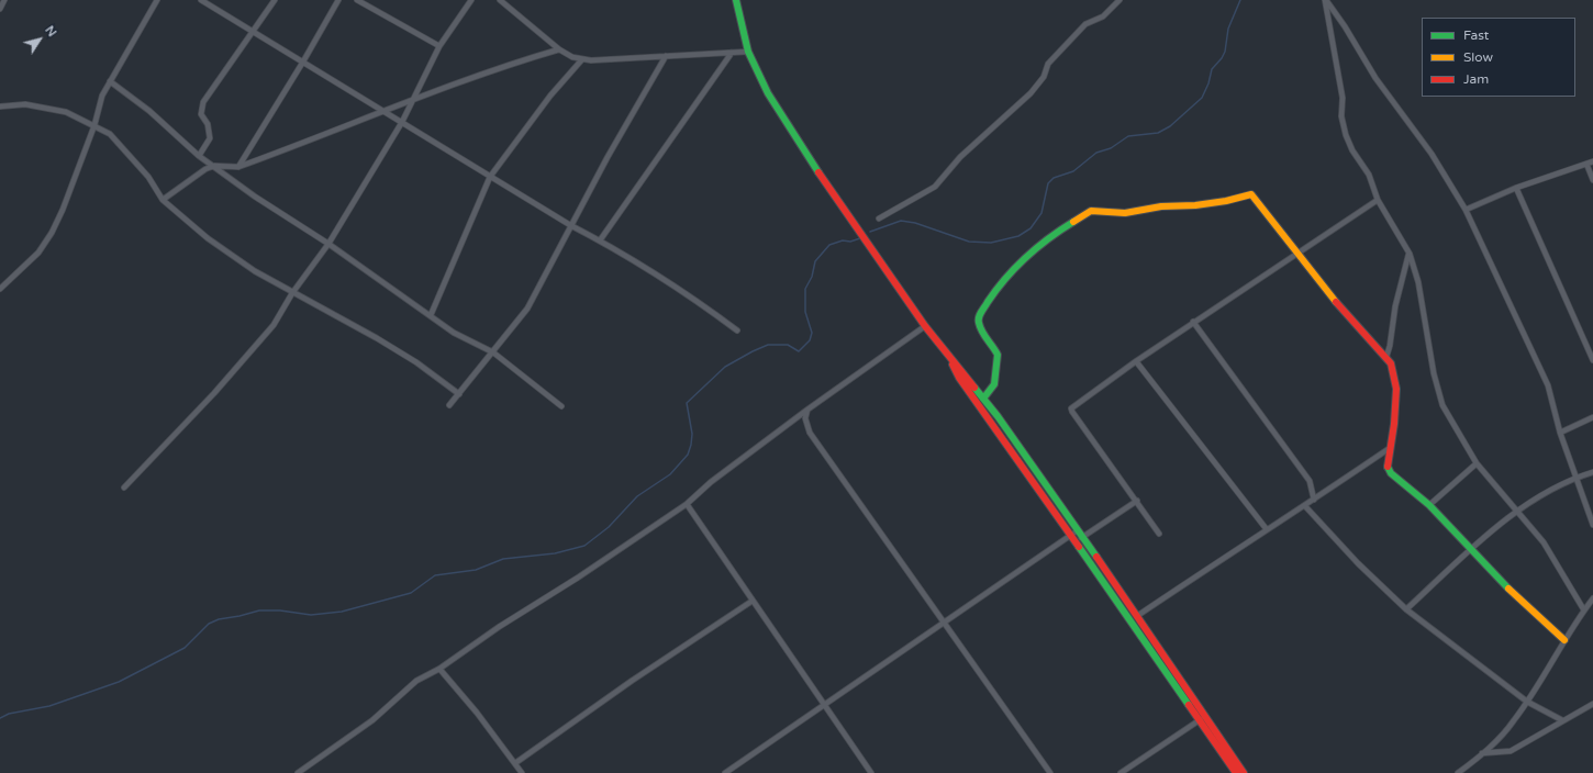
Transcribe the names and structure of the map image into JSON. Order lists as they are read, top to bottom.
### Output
{
  "legend": ["Fast", "Slow", "Jam"],
  "north": "top right"
}
